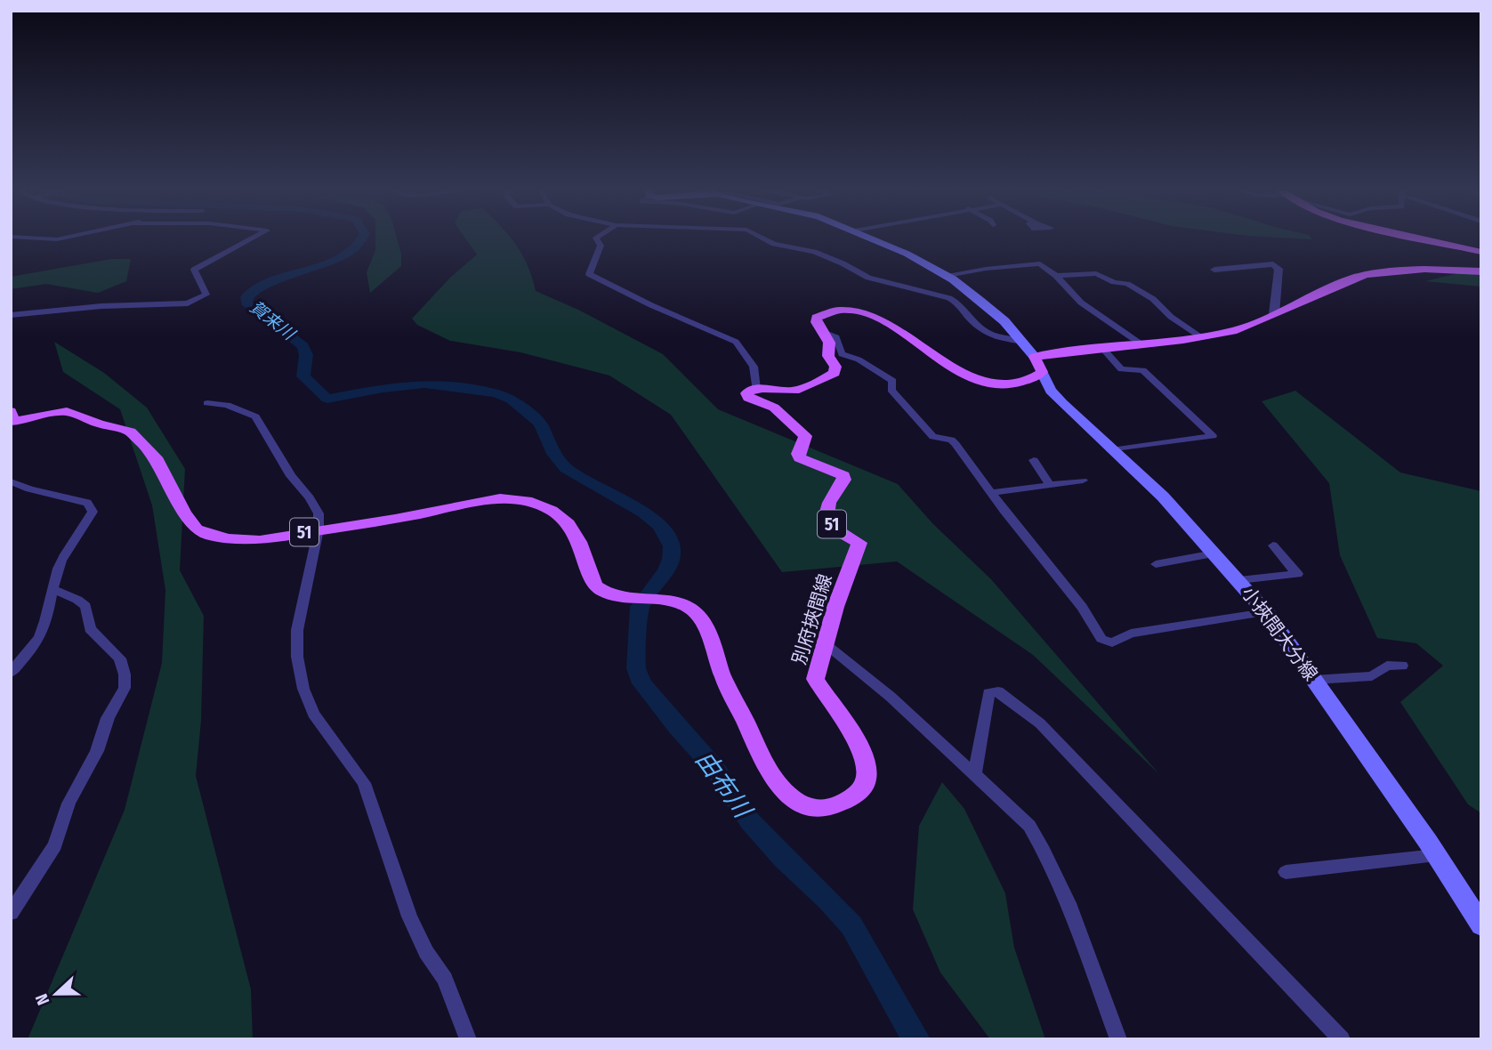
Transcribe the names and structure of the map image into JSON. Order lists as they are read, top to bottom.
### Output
{
  "streets": {
    "main road": ["51", "別府挾間線", "小挾間大分線"]
  },
  "water": ["賀来川", "由布川"],
  "north": "left"
}
